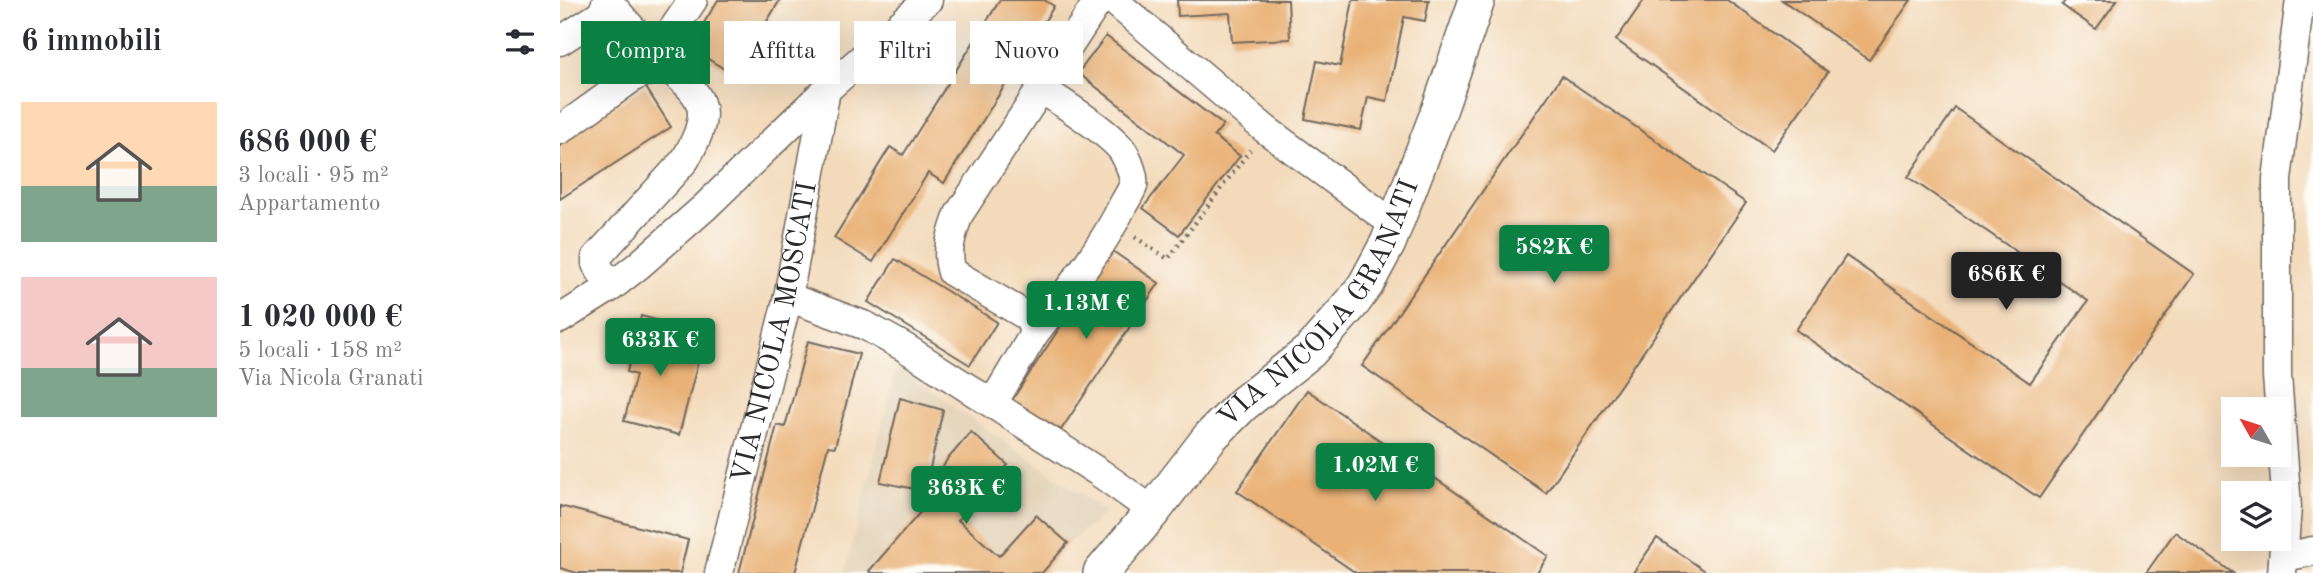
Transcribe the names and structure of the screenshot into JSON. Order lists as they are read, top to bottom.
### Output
{
  "streets": {
    "street": ["VIA NICOLA GRANATI", "VIA NICOLA MOSCATI"]
  },
  "north": "top left",
  "page": {
    "heading": "6 immobili",
    "chip": [
      "Compra",
      "Affitta",
      "Filtri",
      "Nuovo"
    ],
    "list": [
      {
        "name": "686 000 €",
        "note": "3 locali · 95 m² · Appartamento"
      },
      {
        "name": "1 020 000 €",
        "note": "5 locali · 158 m² · Via Nicola Granati"
      }
    ],
    "price": [
      "582K €",
      "686K €",
      "1.13M €",
      "633K €",
      "1.02M €",
      "363K €"
    ]
  }
}
